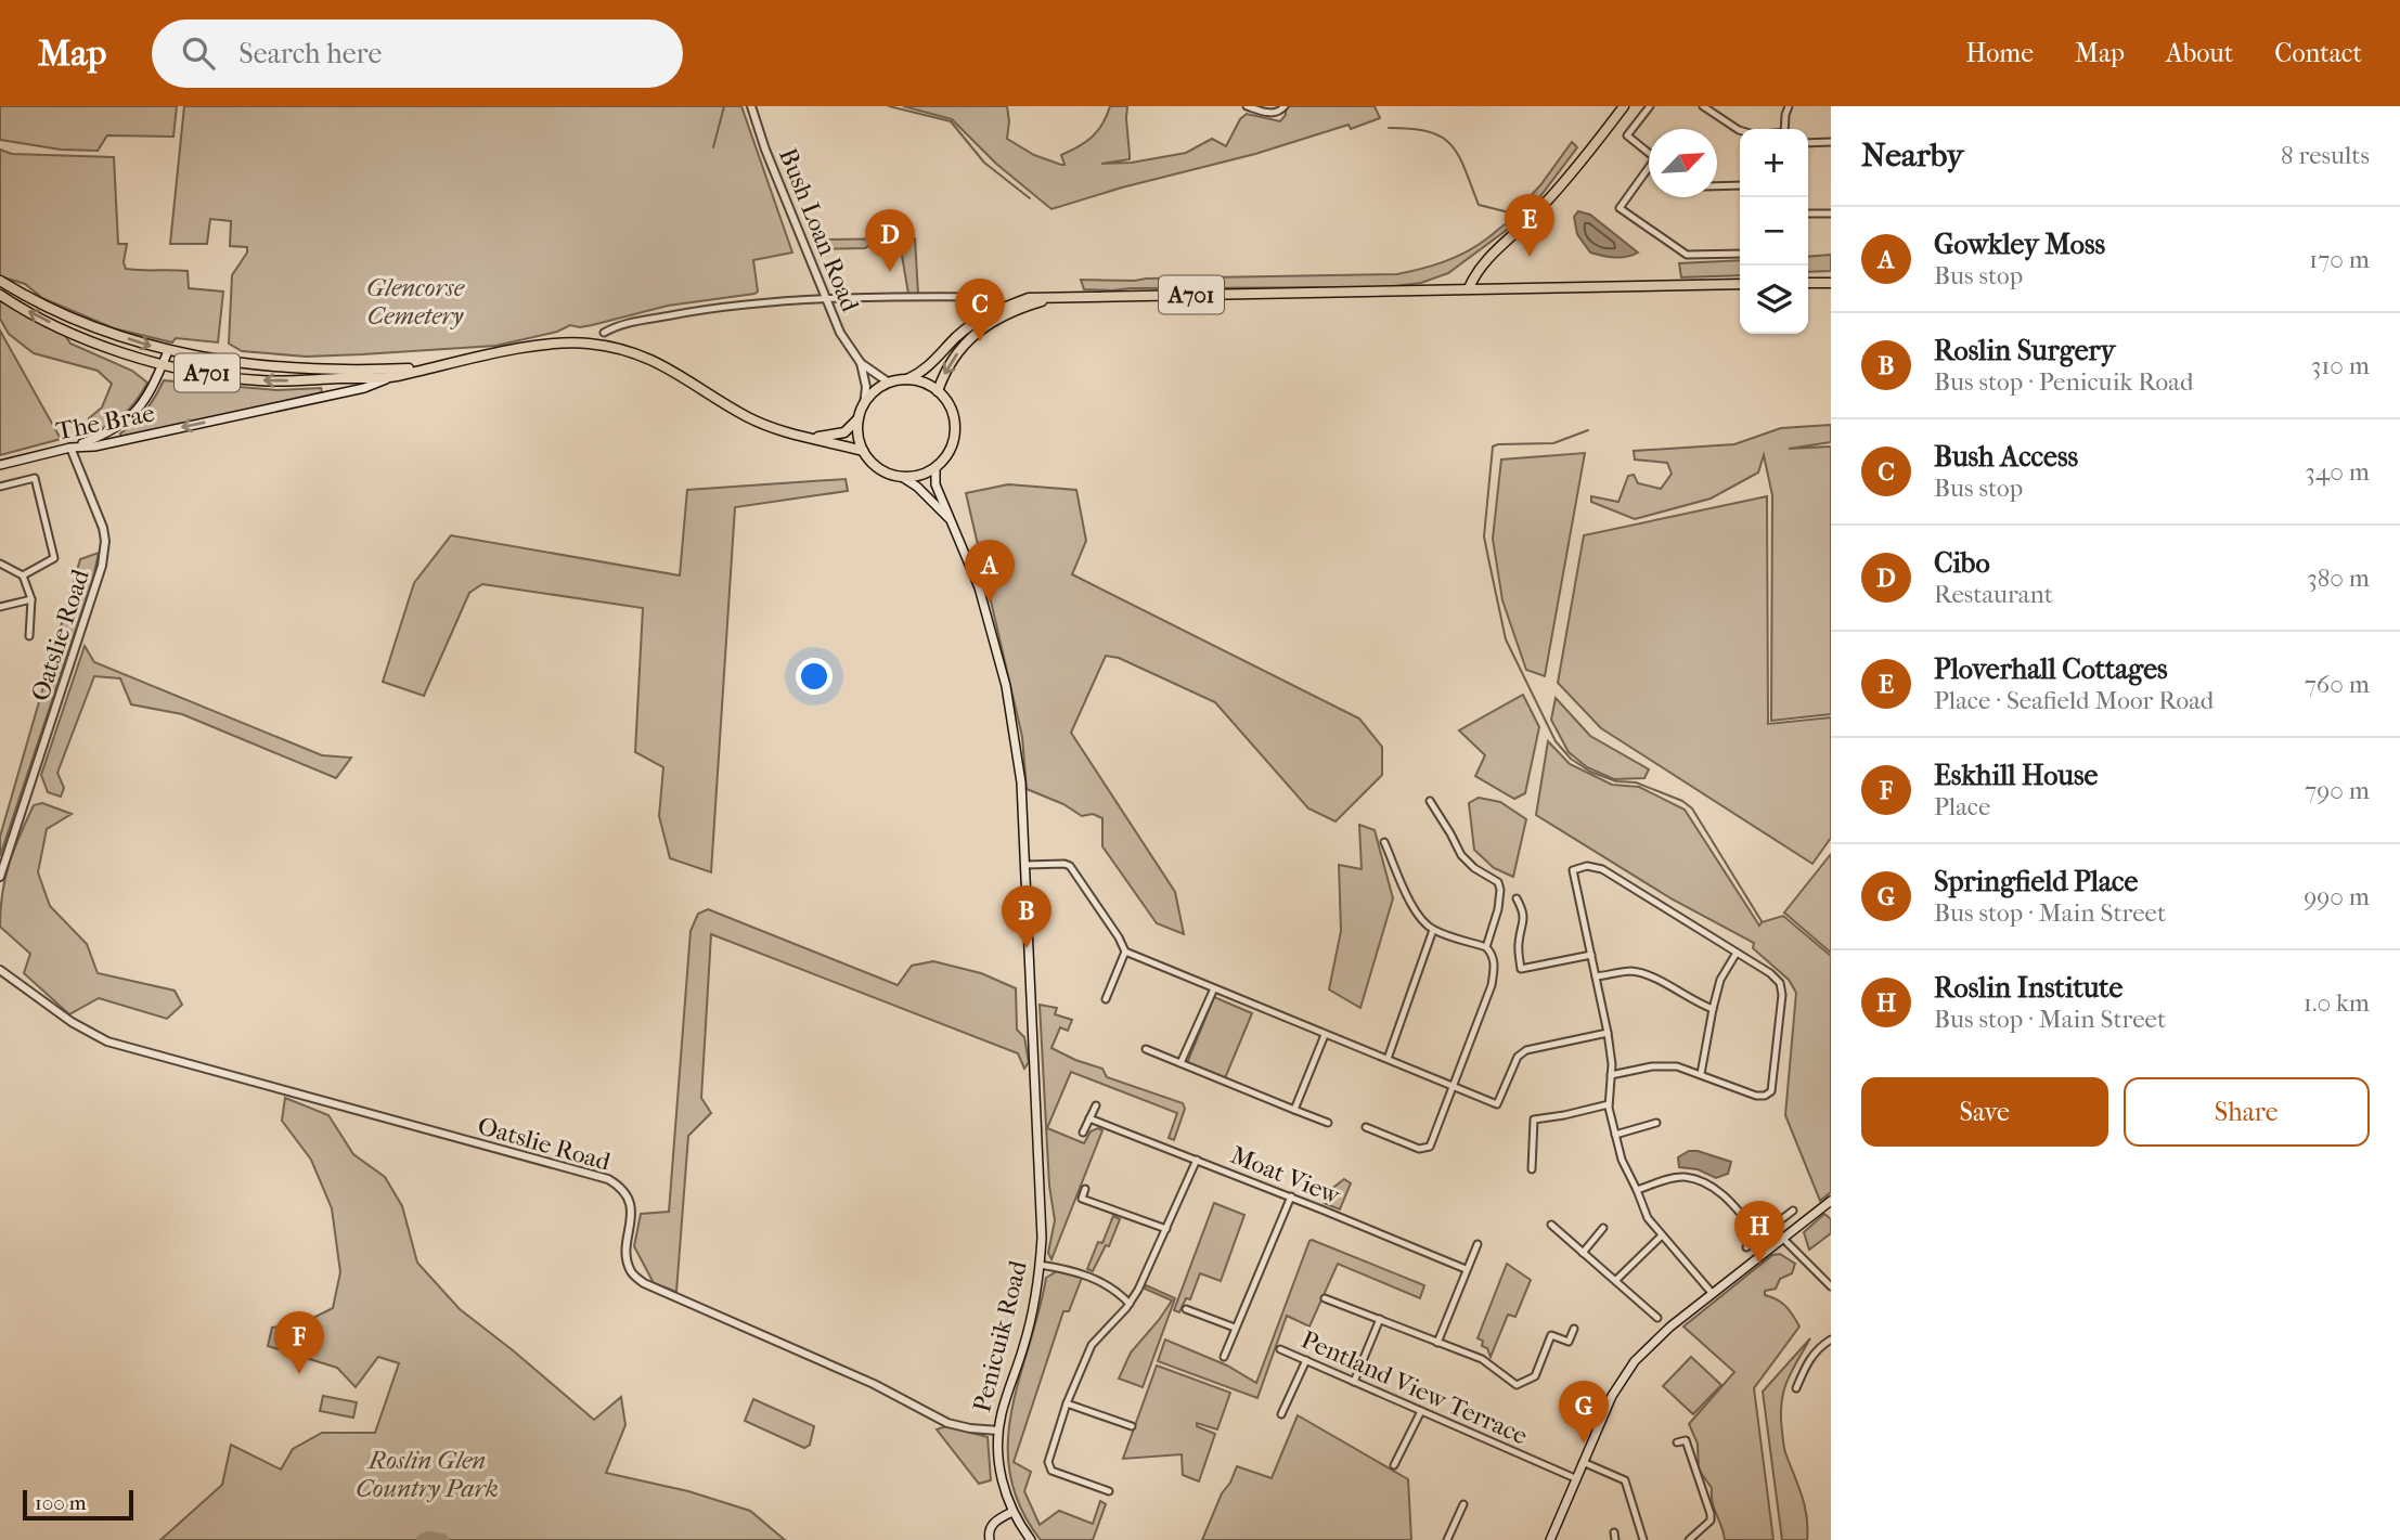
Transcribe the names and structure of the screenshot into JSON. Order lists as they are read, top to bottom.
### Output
{
  "streets": {
    "main road": ["A701", "The Brae", "Penicuik Road"],
    "street": [
      "Bush Loan Road",
      "Oatslie Road",
      "Moat View",
      "Pentland View Terrace"
    ]
  },
  "crossings": [
    ["Bush Loan Road", "A701"],
    ["Bush Loan Road", "Penicuik Road"],
    ["A701", "The Brae"],
    ["A701", "Penicuik Road"],
    ["The Brae", "Oatslie Road"],
    ["Oatslie Road", "Penicuik Road"]
  ],
  "parks": ["Glencorse Cemetery", "Roslin Glen Country Park"],
  "scale_bar": "100 m",
  "north": "top right",
  "page": {
    "header": "Map",
    "search": "Search here",
    "nav": [
      "Home",
      "Map",
      "About",
      "Contact"
    ],
    "heading": ["Nearby", "8 results"],
    "map_buttons": ["+", "−"],
    "pins": [
      "E",
      "D",
      "C",
      "A",
      "B",
      "H",
      "F",
      "G"
    ],
    "list": [
      {
        "mark": "A",
        "name": "Gowkley Moss",
        "note": "Bus stop",
        "value": "170 m"
      },
      {
        "mark": "B",
        "name": "Roslin Surgery",
        "note": "Bus stop · Penicuik Road",
        "value": "310 m"
      },
      {
        "mark": "C",
        "name": "Bush Access",
        "note": "Bus stop",
        "value": "340 m"
      },
      {
        "mark": "D",
        "name": "Cibo",
        "note": "Restaurant",
        "value": "380 m"
      },
      {
        "mark": "E",
        "name": "Ploverhall Cottages",
        "note": "Place · Seafield Moor Road",
        "value": "760 m"
      },
      {
        "mark": "F",
        "name": "Eskhill House",
        "note": "Place",
        "value": "790 m"
      },
      {
        "mark": "G",
        "name": "Springfield Place",
        "note": "Bus stop · Main Street",
        "value": "990 m"
      },
      {
        "mark": "H",
        "name": "Roslin Institute",
        "note": "Bus stop · Main Street",
        "value": "1.0 km"
      }
    ],
    "buttons": ["Save", "Share"],
    "scale": "100 m"
  }
}
